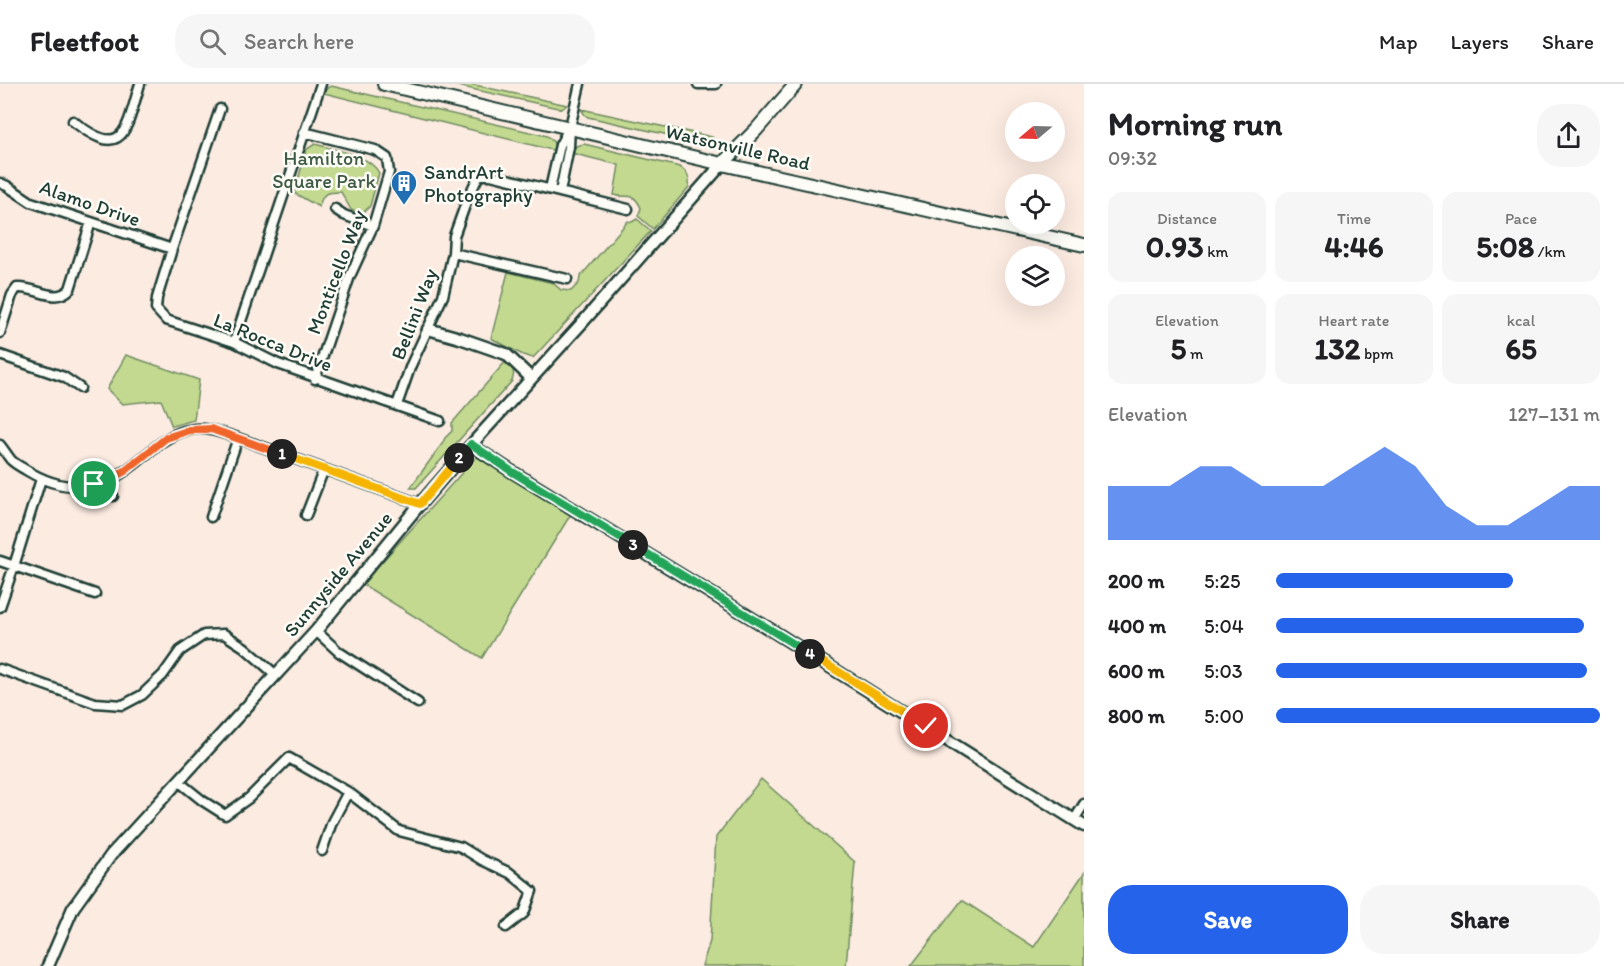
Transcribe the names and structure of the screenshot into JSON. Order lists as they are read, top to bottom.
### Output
{
  "streets": {
    "main road": ["Watsonville Road"],
    "street": [
      "Alamo Drive",
      "Monticello Way",
      "Bellini Way",
      "La Rocca Drive",
      "Sunnyside Avenue"
    ]
  },
  "crossings": [
    ["Watsonville Road", "Sunnyside Avenue"],
    ["Alamo Drive", "La Rocca Drive"],
    ["Monticello Way", "La Rocca Drive"],
    ["Bellini Way", "La Rocca Drive"]
  ],
  "parks": ["Hamilton Square Park"],
  "places": {
    "building": ["SandrArt Photography"]
  },
  "north": "left",
  "page": {
    "header": "Fleetfoot",
    "search": "Search here",
    "nav": ["Map", "Layers", "Share"],
    "heading": ["Morning run", "09:32"],
    "stats": [
      ["Distance", "0.93 km"],
      ["Time", "4:46"],
      ["Pace", "5:08 /km"],
      ["Elevation", "5 m"],
      ["Heart rate", "132 bpm"],
      ["kcal", "65"]
    ],
    "chart": ["Elevation", "127–131 m"],
    "pins": [
      "1",
      "2",
      "3",
      "4"
    ],
    "list": [
      {
        "name": "200 m",
        "note": "5:25"
      },
      {
        "name": "400 m",
        "note": "5:04"
      },
      {
        "name": "600 m",
        "note": "5:03"
      },
      {
        "name": "800 m",
        "note": "5:00"
      }
    ],
    "buttons": ["Save", "Share"]
  }
}
